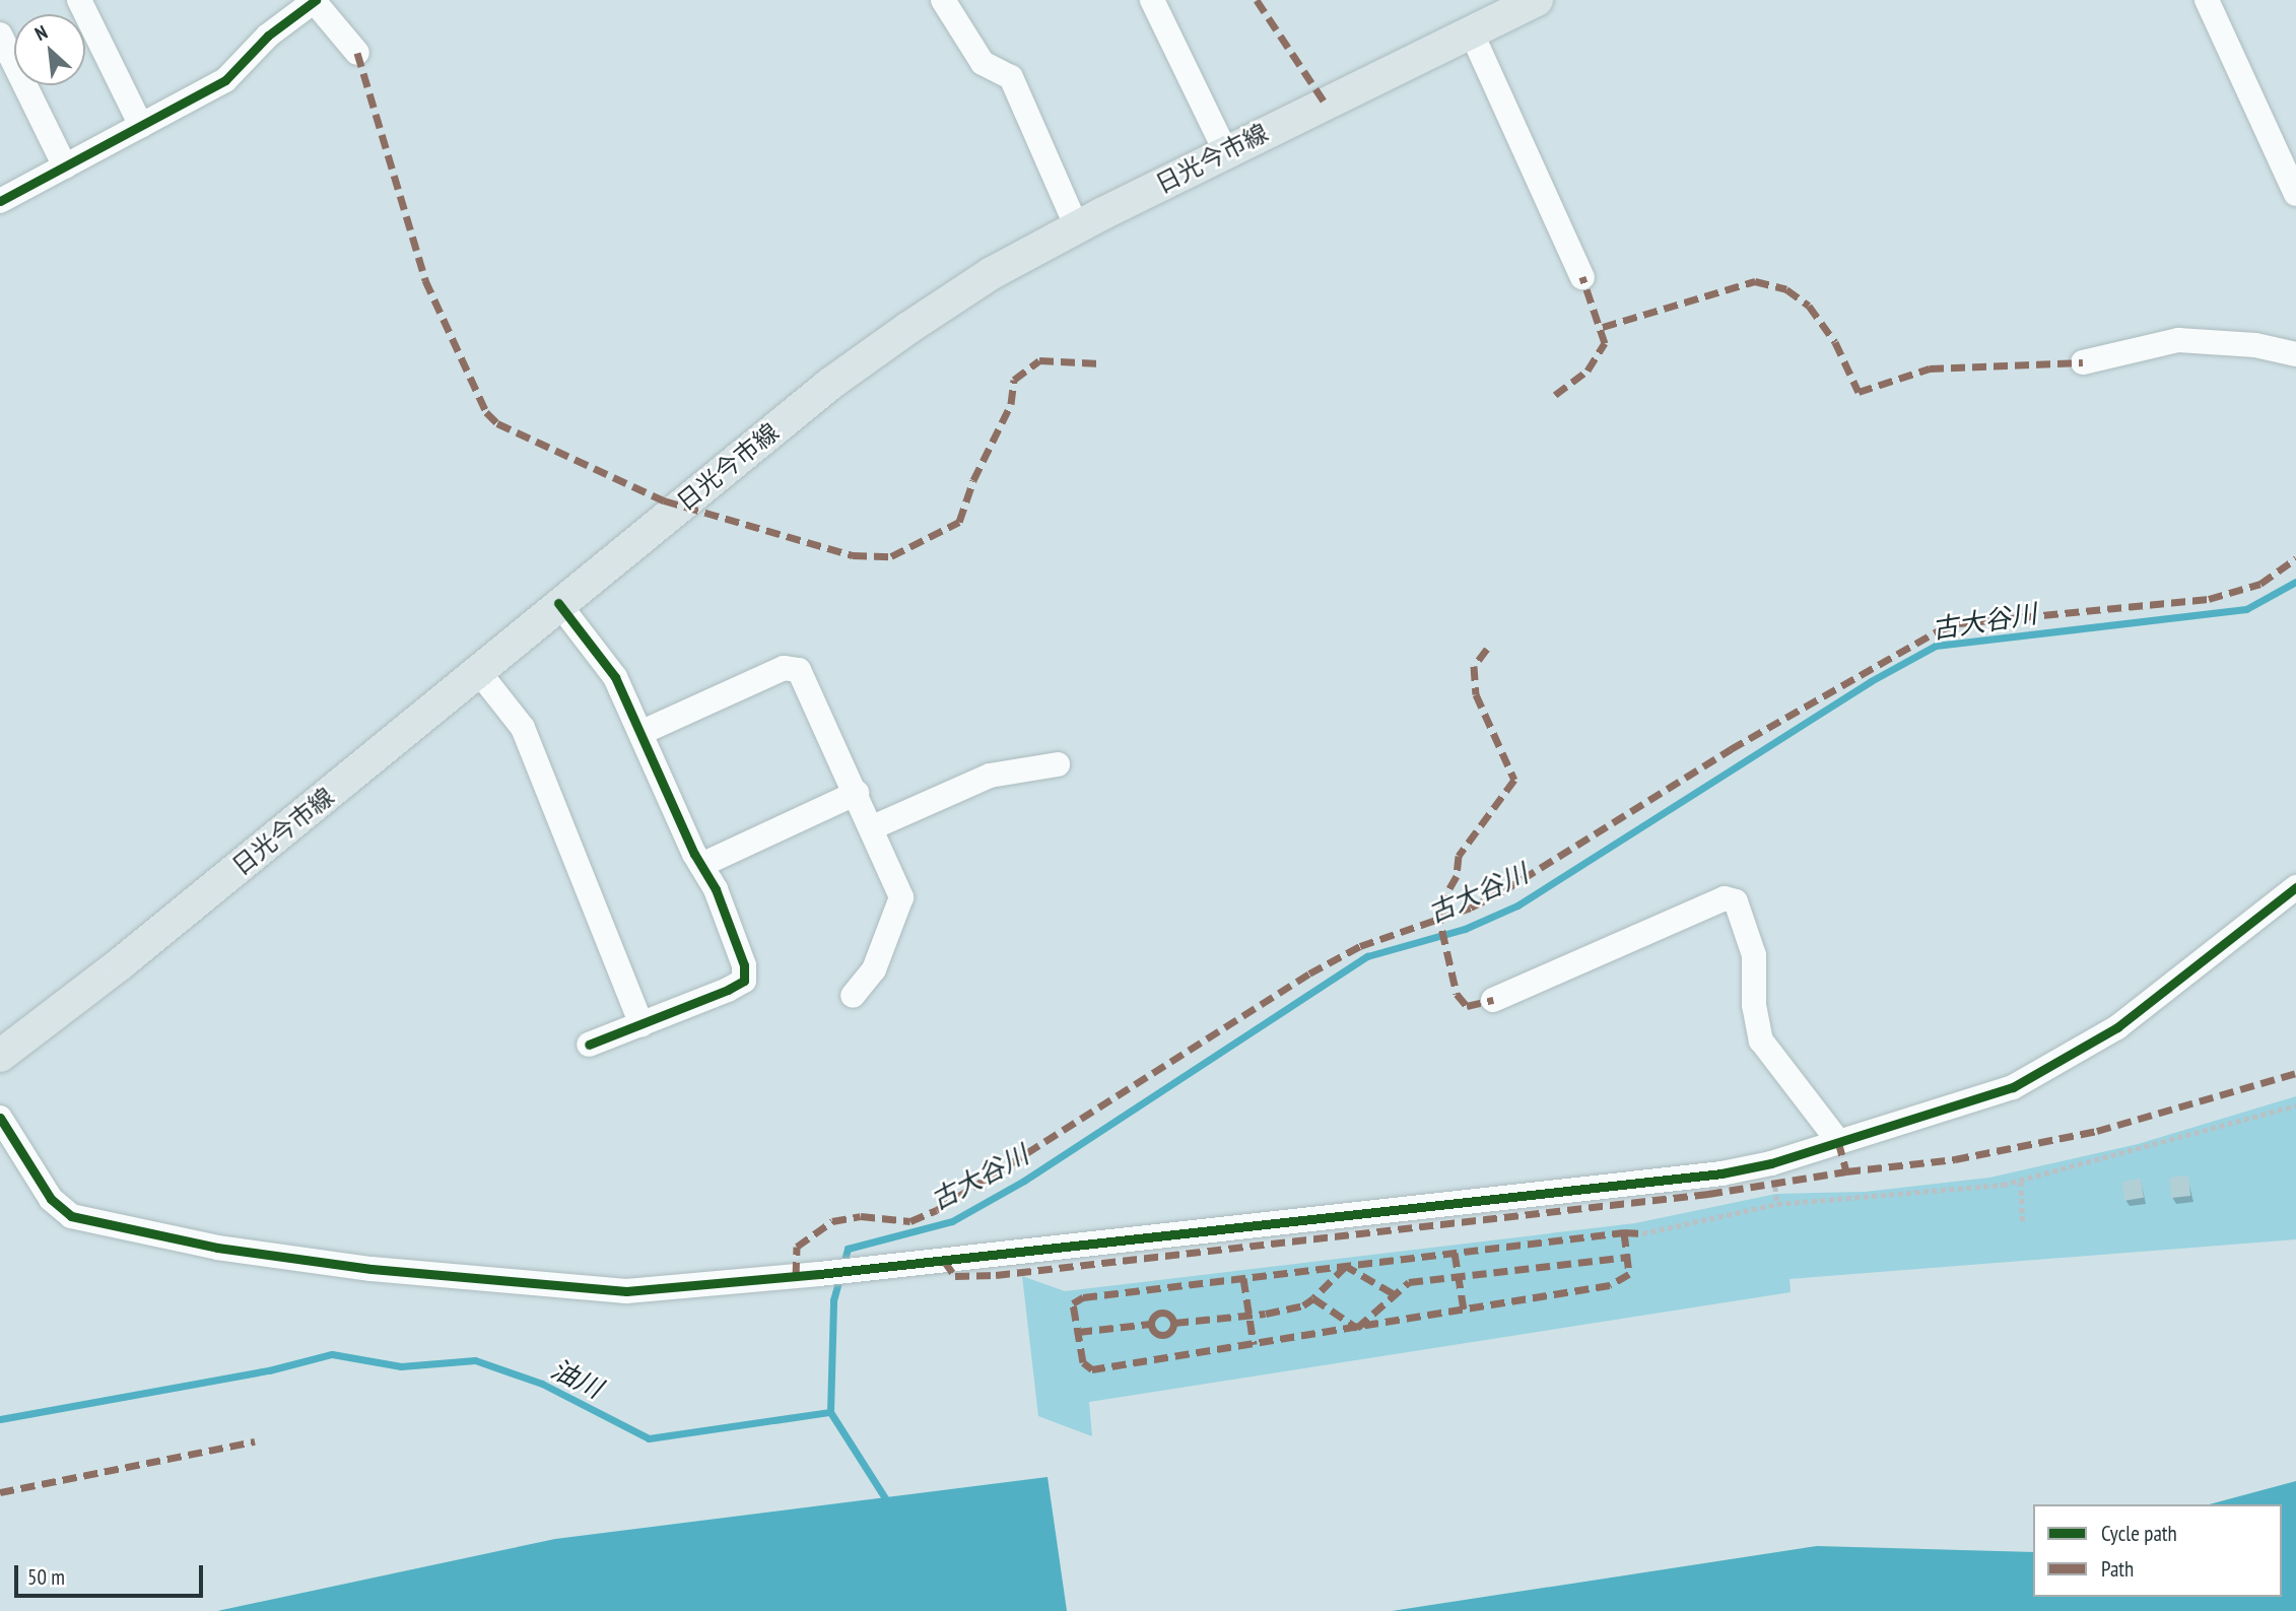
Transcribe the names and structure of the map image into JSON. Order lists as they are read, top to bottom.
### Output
{
  "streets": {
    "main road": ["日光今市線"]
  },
  "water": ["古大谷川", "油川"],
  "legend": ["Cycle path", "Path"],
  "scale_bar": "50 m",
  "north": "top left"
}
